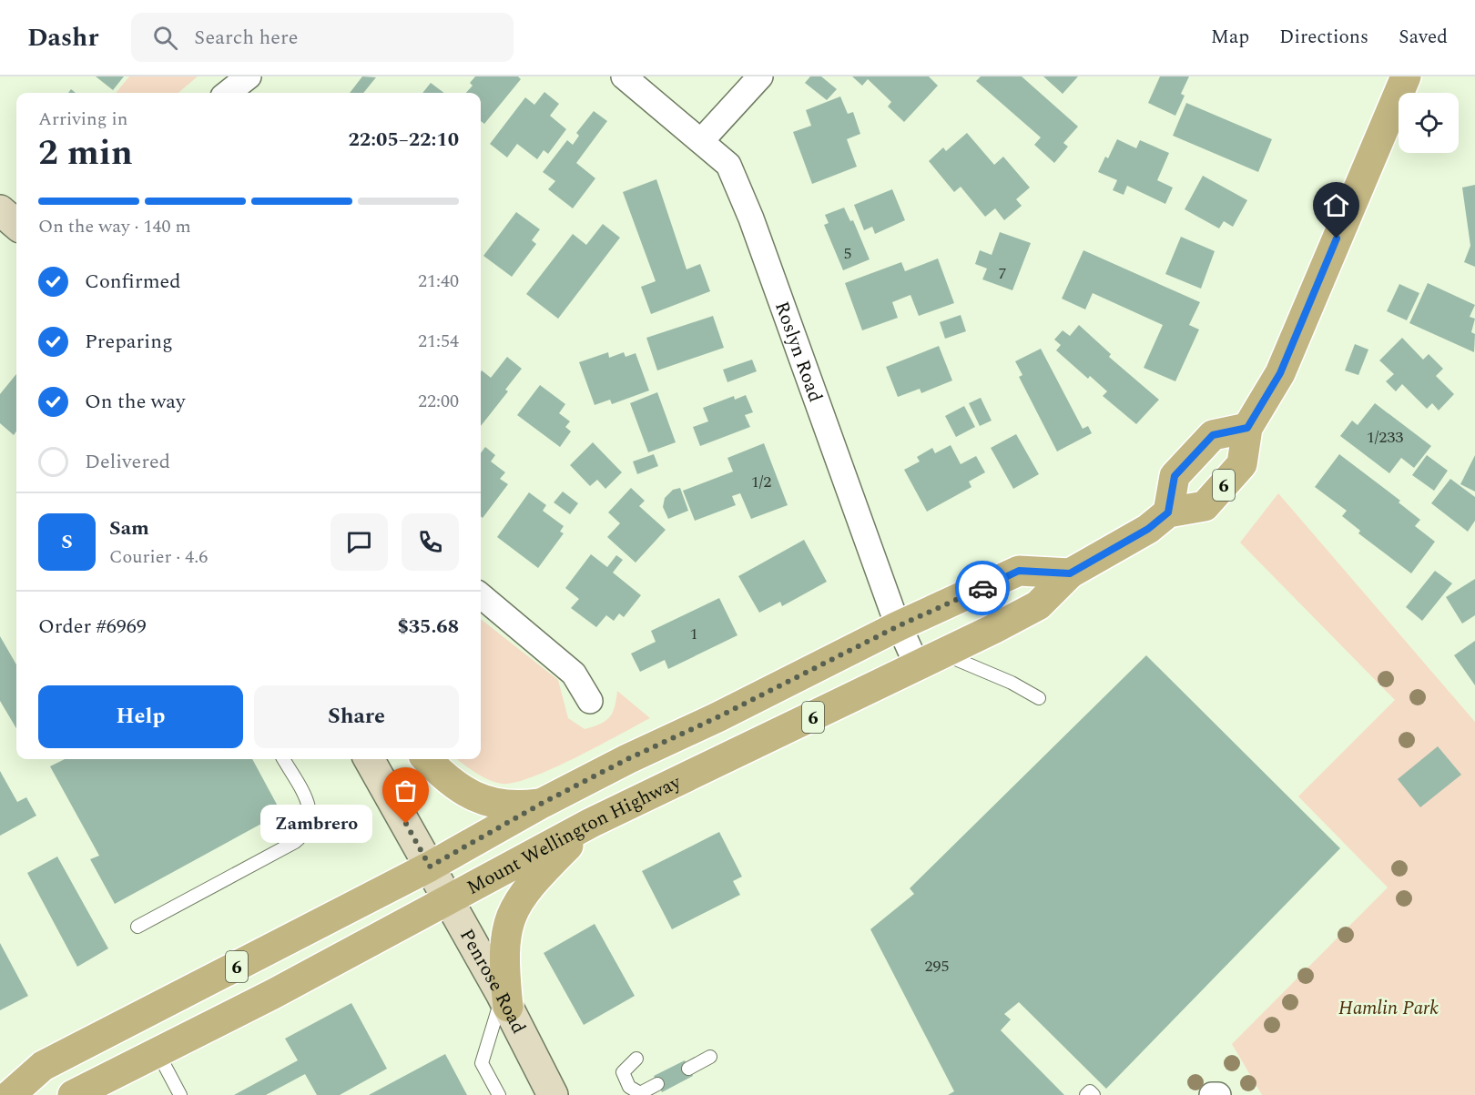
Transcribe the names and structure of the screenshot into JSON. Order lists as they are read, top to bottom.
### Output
{
  "streets": {
    "main road": ["6", "Mount Wellington Highway", "Penrose Road"],
    "street": ["Roslyn Road"]
  },
  "crossings": [
    ["Roslyn Road", "Mount Wellington Highway"],
    ["6", "Mount Wellington Highway"],
    ["Mount Wellington Highway", "Penrose Road"]
  ],
  "parks": ["Hamlin Park"],
  "places": ["Zambrero"],
  "house_numbers": [
    "5",
    "7",
    "1/233",
    "1/2",
    "1",
    "295"
  ],
  "page": {
    "header": "Dashr",
    "search": "Search here",
    "nav": ["Map", "Directions", "Saved"],
    "heading": ["2 min", "Arriving in", "22:05–22:10"],
    "panel": [
      "Sam",
      "Courier · 4.6",
      "Order #6969",
      "$35.68"
    ],
    "bar": "On the way · 140 m",
    "list": [
      ["Confirmed", "21:40"],
      ["Preparing", "21:54"],
      ["On the way", "22:00"],
      "Delivered"
    ],
    "round": "S",
    "buttons": ["Help", "Share"],
    "bubble": "Zambrero"
  }
}
